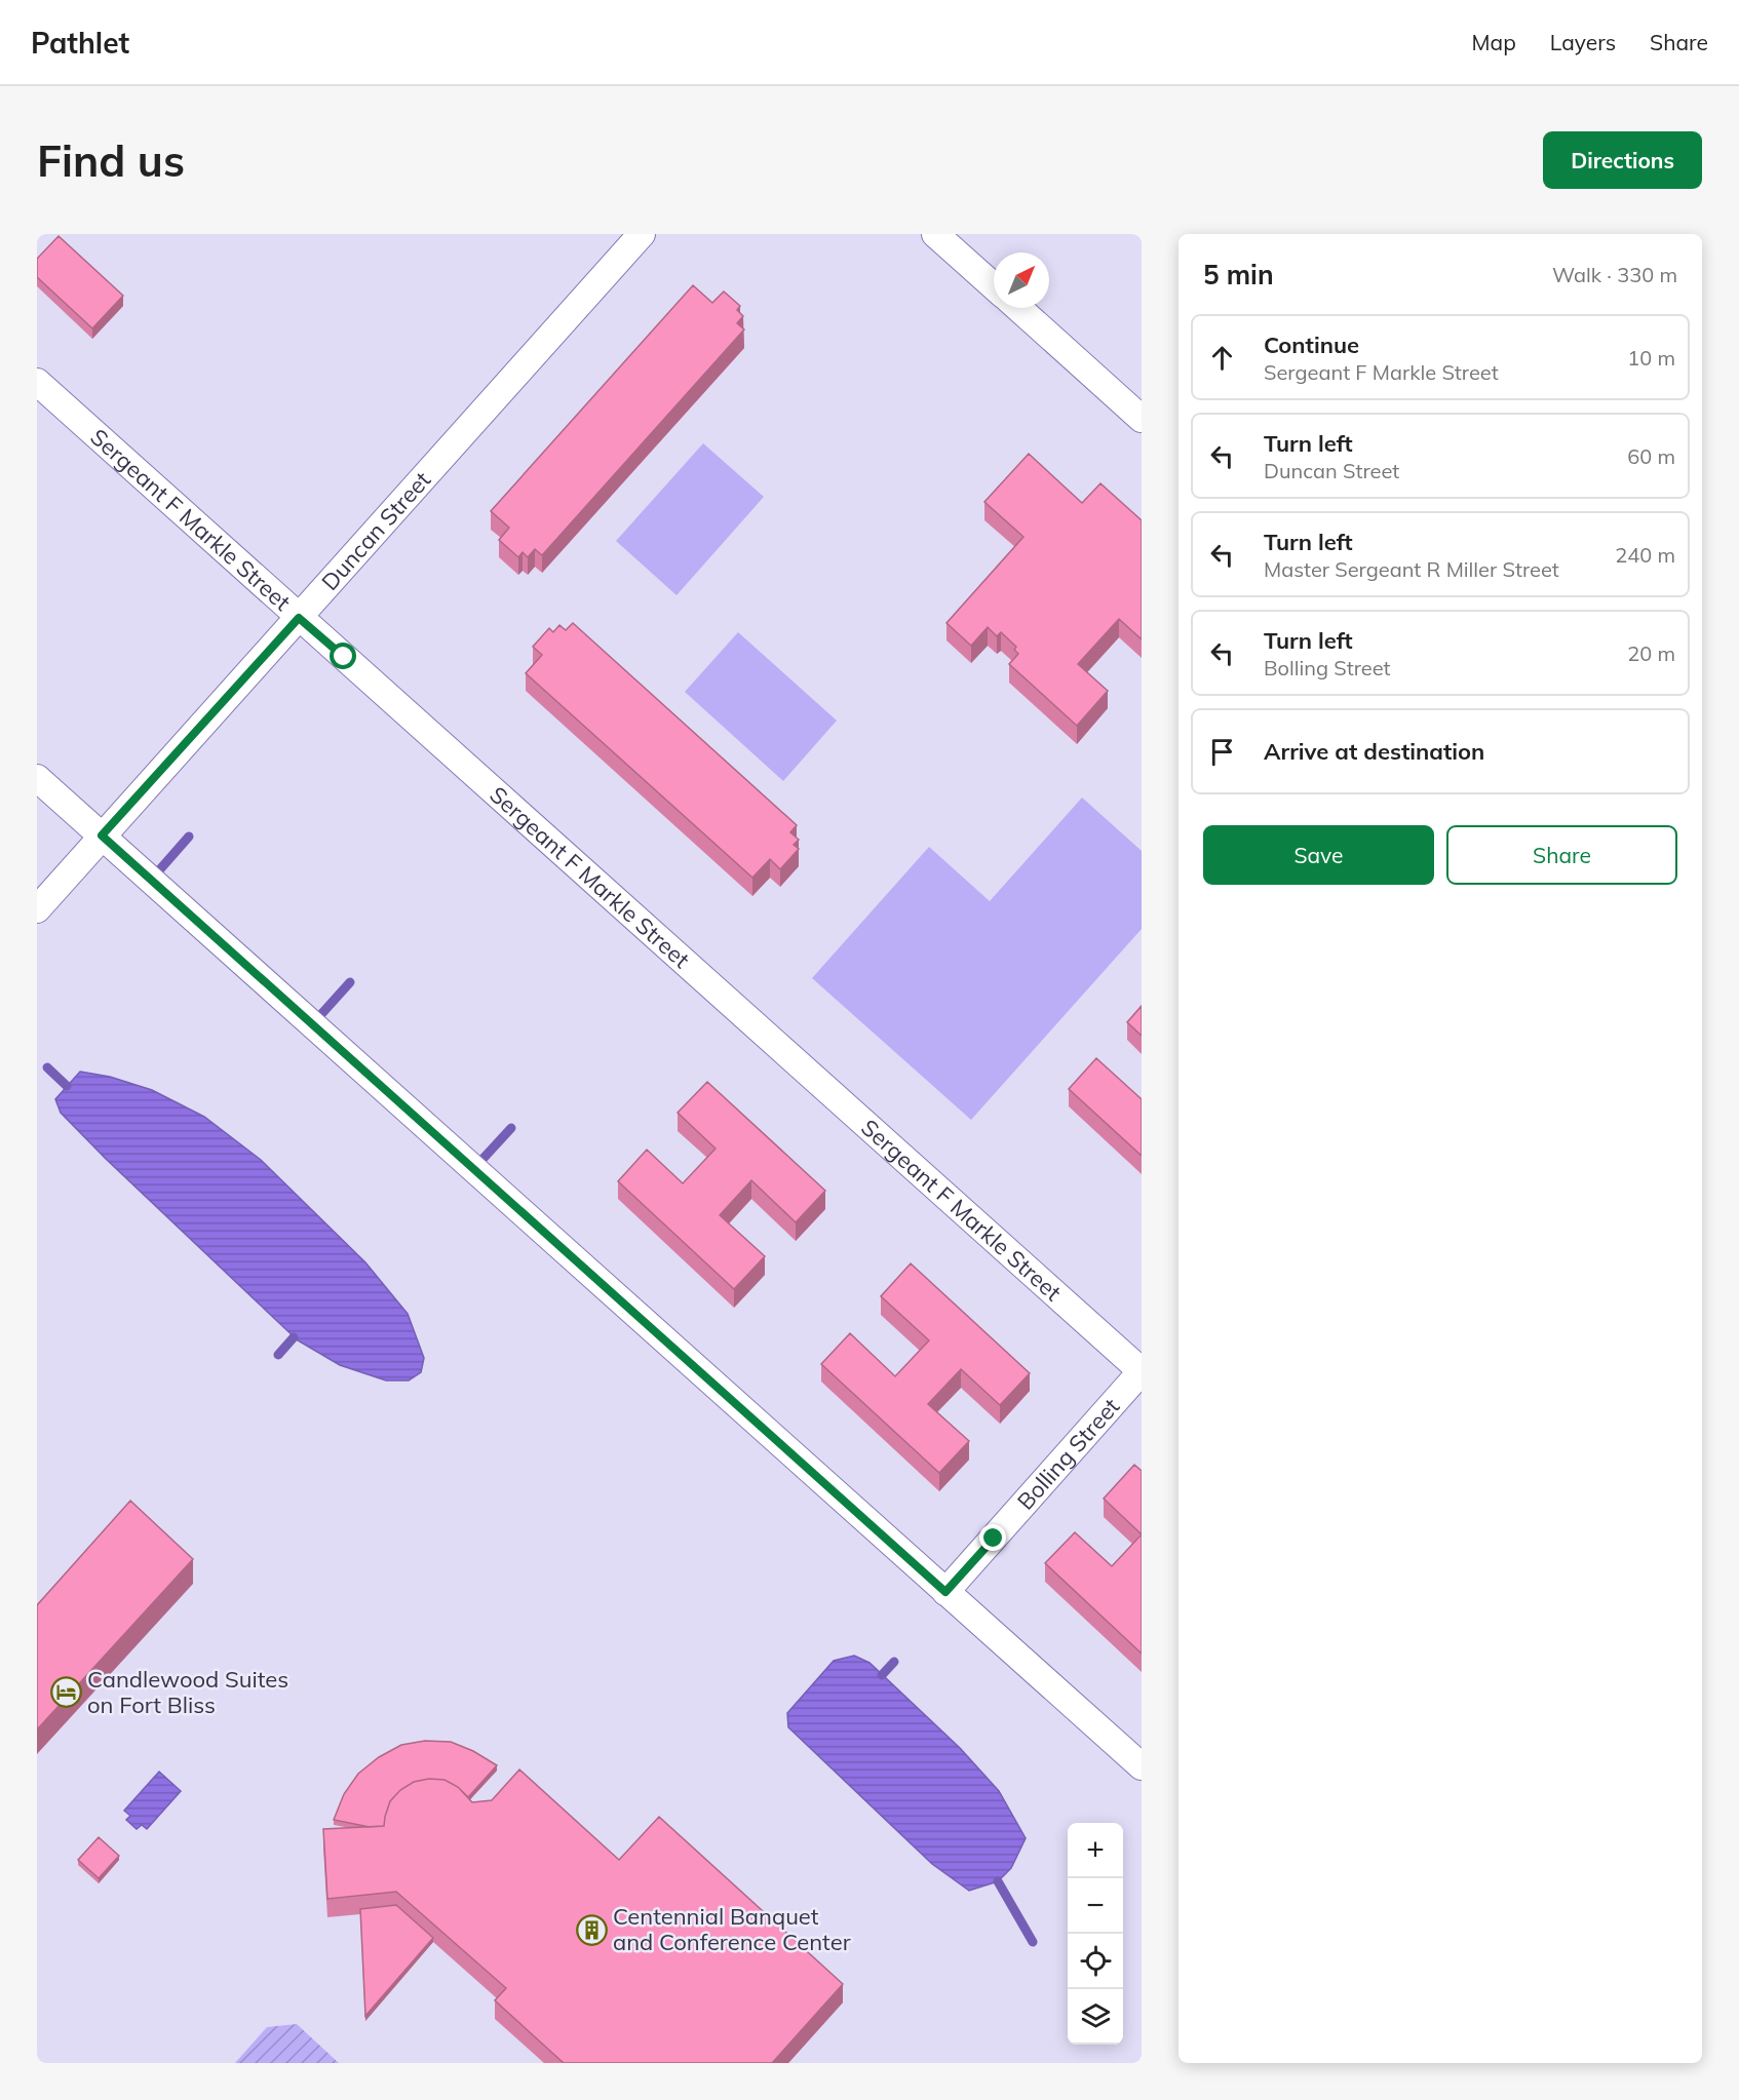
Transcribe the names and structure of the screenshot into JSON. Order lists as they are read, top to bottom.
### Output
{
  "streets": {
    "street": ["Sergeant F Markle Street", "Duncan Street", "Bolling Street"]
  },
  "crossings": [
    ["Sergeant F Markle Street", "Duncan Street"],
    ["Sergeant F Markle Street", "Bolling Street"]
  ],
  "places": {
    "hotel": ["Candlewood Suites on Fort Bliss"],
    "building": ["Centennial Banquet and Conference Center"]
  },
  "north": "top right",
  "page": {
    "header": "Pathlet",
    "nav": ["Map", "Layers", "Share"],
    "buttons": [
      "Directions",
      ["Save", "Share"]
    ],
    "title": "Find us",
    "heading": ["5 min", "Walk · 330 m"],
    "list": [
      ["Continue", "Sergeant F Markle Street", "10 m"],
      ["Turn left", "Duncan Street", "60 m"],
      ["Turn left", "Master Sergeant R Miller Street", "240 m"],
      ["Turn left", "Bolling Street", "20 m"],
      "Arrive at destination"
    ],
    "map_buttons": ["+", "−"]
  }
}
